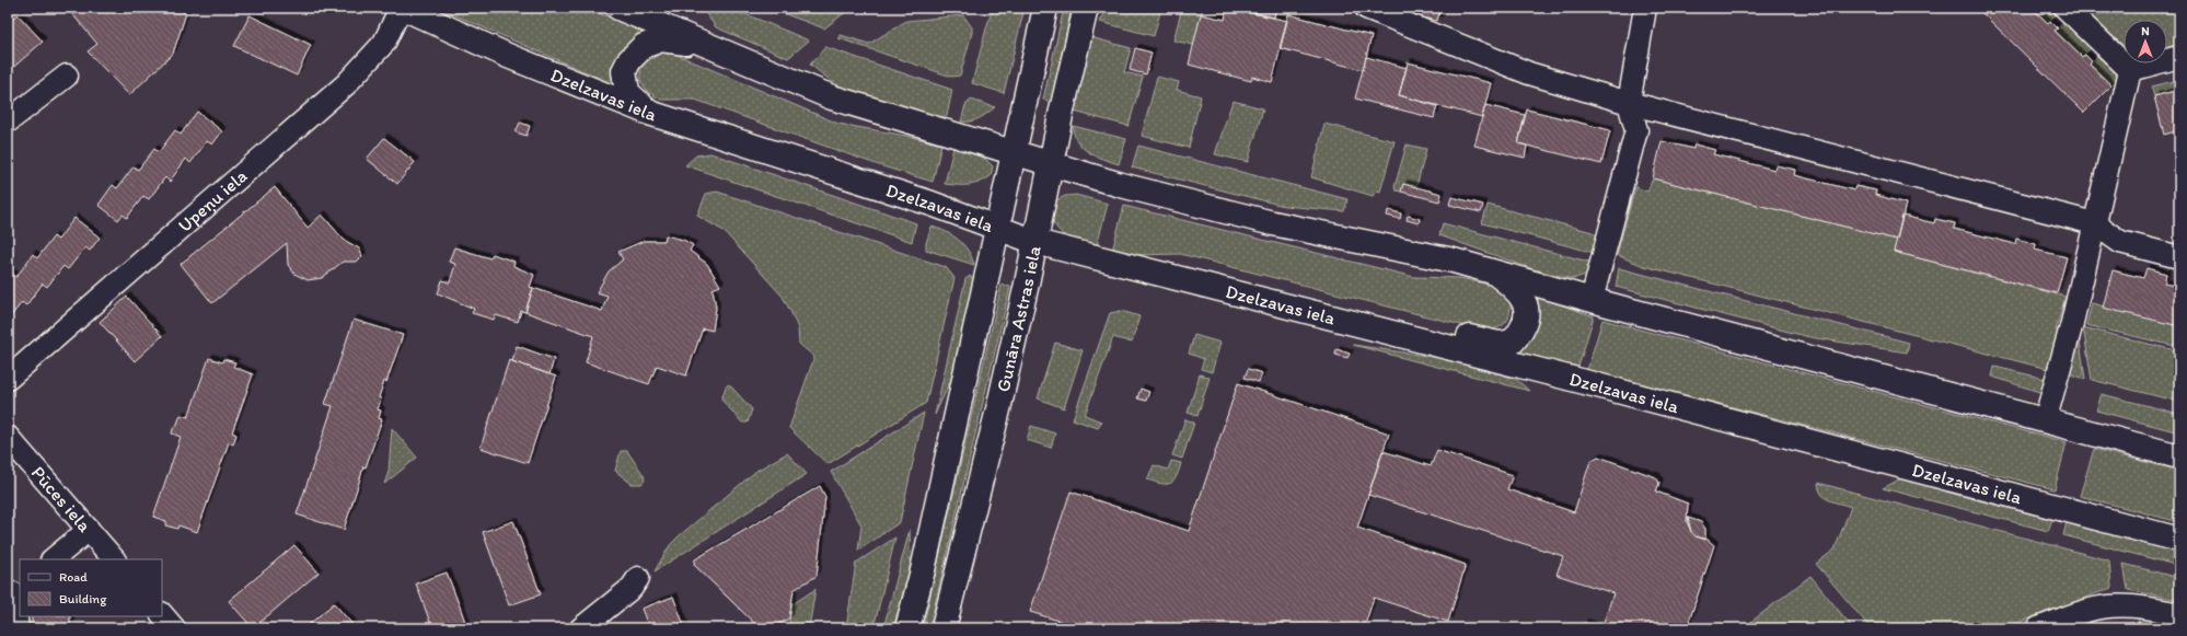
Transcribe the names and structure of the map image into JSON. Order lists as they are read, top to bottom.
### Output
{
  "streets": {
    "main road": ["Dzelzavas iela", "Gunāra Astras iela"],
    "street": ["Upeņu iela", "Pūces iela"]
  },
  "crossings": [
    ["Dzelzavas iela", "Upeņu iela"],
    ["Dzelzavas iela", "Gunāra Astras iela"]
  ],
  "legend": ["Road", "Building"],
  "north": "top"
}
